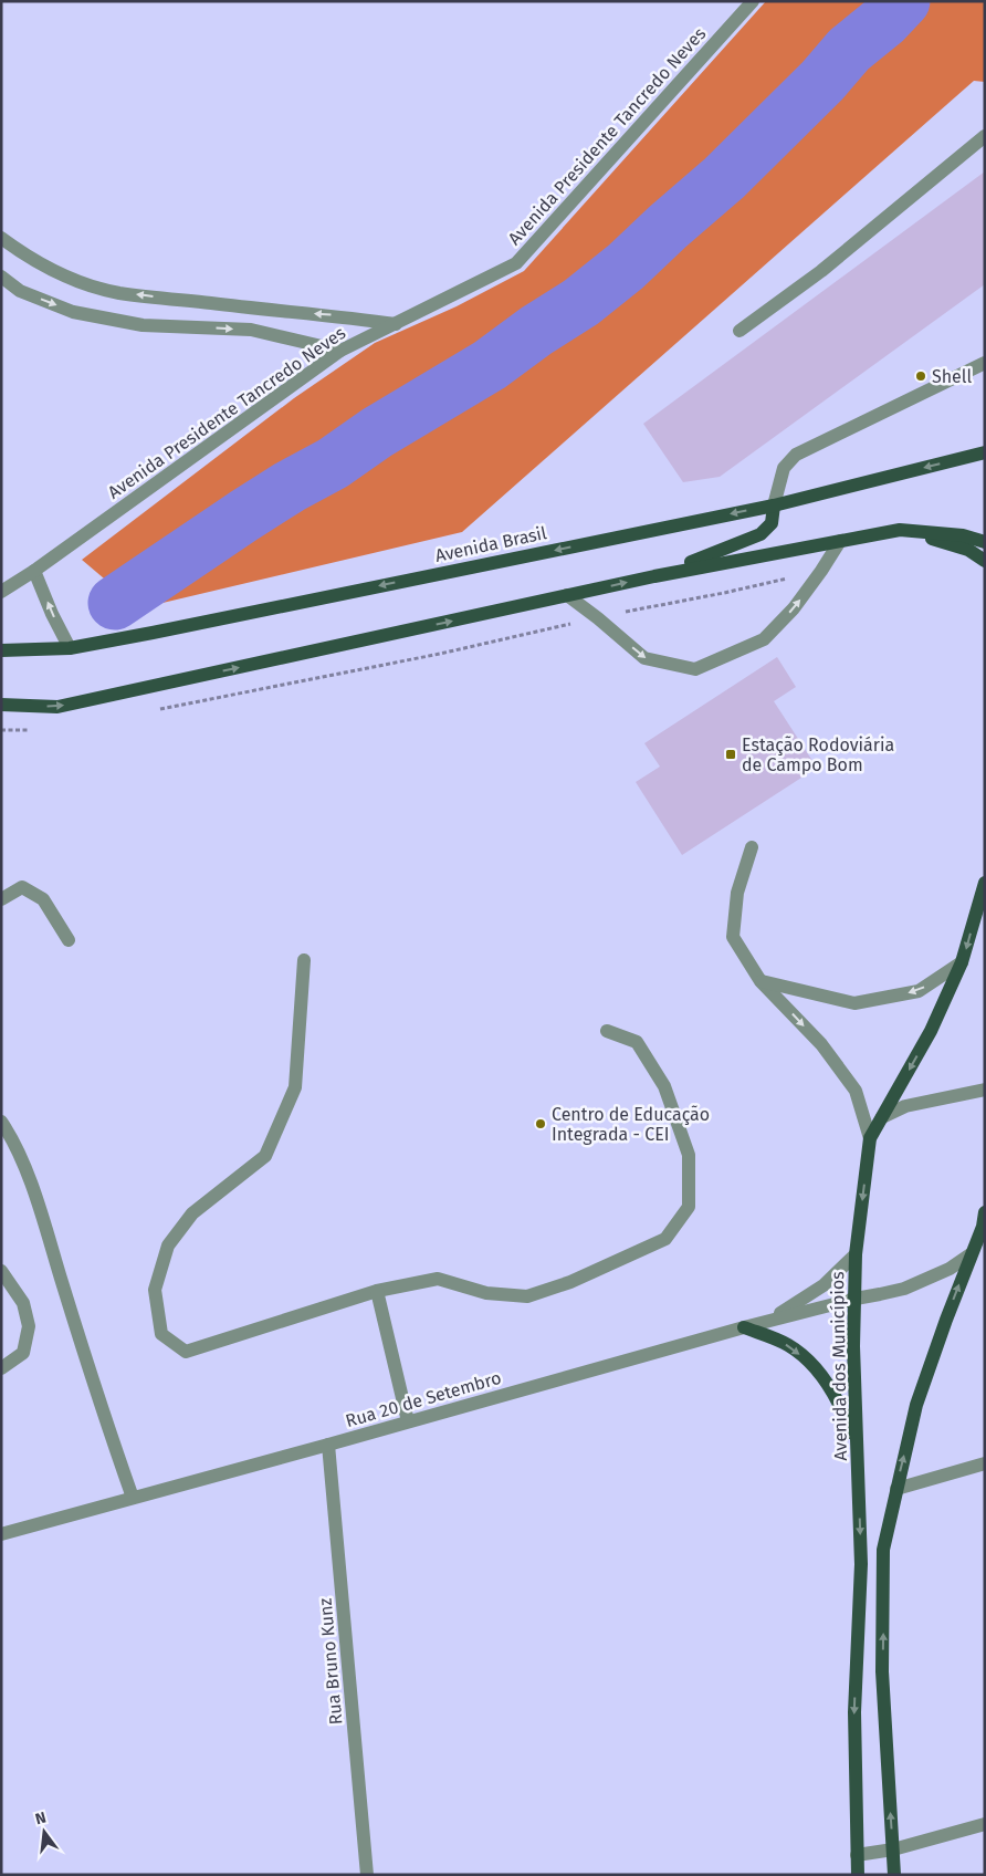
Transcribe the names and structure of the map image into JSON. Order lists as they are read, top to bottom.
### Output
{
  "streets": {
    "main road": ["Avenida Brasil", "Avenida dos Municípios"],
    "street": ["Avenida Presidente Tancredo Neves", "Rua 20 de Setembro", "Rua Bruno Kunz"]
  },
  "crossings": [
    ["Avenida dos Municípios", "Rua 20 de Setembro"],
    ["Rua 20 de Setembro", "Rua Bruno Kunz"]
  ],
  "places": {
    "other": ["Shell", "Centro de Educação Integrada - CEI"],
    "transit": ["Estação Rodoviária de Campo Bom"]
  },
  "north": "top"
}
